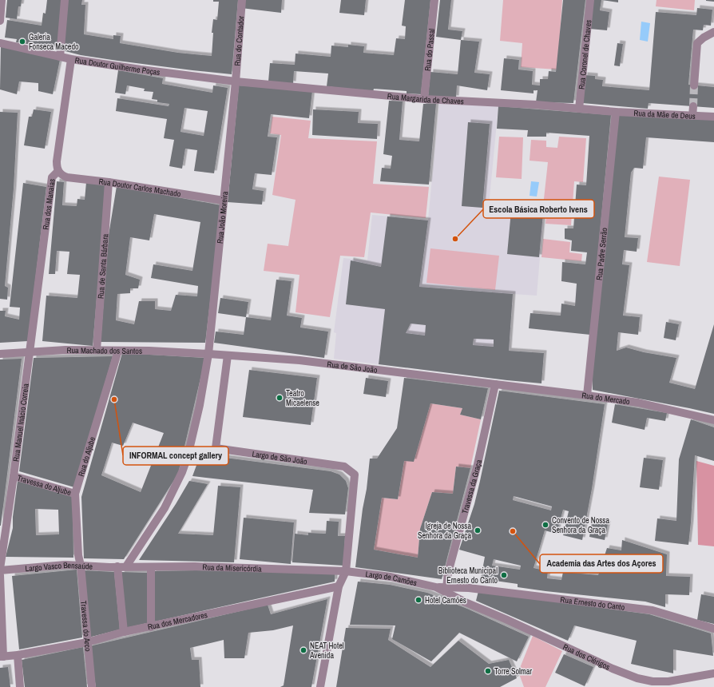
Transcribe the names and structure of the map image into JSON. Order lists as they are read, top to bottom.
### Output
{
  "streets": {
    "street": [
      "Rua do Contador",
      "Rua do Passal",
      "Rua Coronel de Chaves",
      "Rua Doutor Guilherme Poças",
      "Rua Margarida de Chaves",
      "Rua da Mãe de Deus",
      "Rua Doutor Carlos Machado",
      "Rua dos Manaias",
      "Rua João Moreira",
      "Rua Padre Serrão",
      "Rua de Santa Bárbara",
      "Rua Machado dos Santos",
      "Rua de São João",
      "Rua do Mercado",
      "Rua Manuel Inácio Correia",
      "Rua do Aljube",
      "Largo de São João",
      "Travessa do Aljube",
      "Travessa da Graça",
      "Largo Vasco Bensaúde",
      "Rua da Misericórdia",
      "Largo de Camões",
      "Rua Ernesto do Canto",
      "Rua dos Mercadores",
      "Travessa do Arco",
      "Rua dos Clérigos"
    ]
  },
  "crossings": [
    ["Rua do Contador", "Rua Doutor Guilherme Poças"],
    ["Rua do Contador", "Rua Margarida de Chaves"],
    ["Rua do Contador", "Rua João Moreira"],
    ["Rua do Passal", "Rua Margarida de Chaves"],
    ["Rua Coronel de Chaves", "Rua Margarida de Chaves"],
    ["Rua Doutor Guilherme Poças", "Rua Margarida de Chaves"],
    ["Rua Doutor Guilherme Poças", "Rua dos Manaias"],
    ["Rua Doutor Guilherme Poças", "Rua João Moreira"],
    ["Rua Margarida de Chaves", "Rua da Mãe de Deus"],
    ["Rua Margarida de Chaves", "Rua João Moreira"],
    ["Rua Margarida de Chaves", "Rua Padre Serrão"],
    ["Rua da Mãe de Deus", "Rua Padre Serrão"],
    ["Rua Doutor Carlos Machado", "Rua dos Manaias"],
    ["Rua Doutor Carlos Machado", "Rua João Moreira"],
    ["Rua Doutor Carlos Machado", "Rua de Santa Bárbara"],
    ["Rua dos Manaias", "Rua Machado dos Santos"],
    ["Rua dos Manaias", "Rua Manuel Inácio Correia"],
    ["Rua João Moreira", "Rua Machado dos Santos"],
    ["Rua João Moreira", "Rua de São João"],
    ["Rua João Moreira", "Rua da Misericórdia"],
    ["Rua Padre Serrão", "Rua do Mercado"],
    ["Rua de Santa Bárbara", "Rua Machado dos Santos"],
    ["Rua Machado dos Santos", "Rua de São João"],
    ["Rua Machado dos Santos", "Rua Manuel Inácio Correia"],
    ["Rua Machado dos Santos", "Rua do Aljube"],
    ["Rua de São João", "Rua do Mercado"],
    ["Rua de São João", "Largo de São João"],
    ["Rua de São João", "Travessa da Graça"],
    ["Rua do Mercado", "Travessa da Graça"],
    ["Rua Manuel Inácio Correia", "Travessa do Aljube"],
    ["Rua Manuel Inácio Correia", "Largo Vasco Bensaúde"],
    ["Rua do Aljube", "Travessa do Aljube"],
    ["Rua do Aljube", "Largo Vasco Bensaúde"],
    ["Rua do Aljube", "Travessa do Arco"],
    ["Largo de São João", "Rua da Misericórdia"],
    ["Largo de São João", "Largo de Camões"],
    ["Travessa da Graça", "Largo de Camões"],
    ["Largo Vasco Bensaúde", "Rua da Misericórdia"],
    ["Largo Vasco Bensaúde", "Travessa do Arco"],
    ["Rua da Misericórdia", "Largo de Camões"],
    ["Largo de Camões", "Rua Ernesto do Canto"],
    ["Largo de Camões", "Rua dos Clérigos"],
    ["Rua dos Mercadores", "Travessa do Arco"]
  ],
  "places": [
    "Galeria Fonseca Macedo",
    "Escola Básica Roberto Ivens",
    "Teatro Micaelense",
    "INFORMAL concept gallery",
    "Convento de Nossa Senhora da Graça",
    "Igreja de Nossa Senhora da Graça",
    "Academia das Artes dos Açores",
    "Biblioteca Municipal Ernesto do Canto",
    "Hotel Camões",
    "NEAT Hotel Avenida",
    "Torre Solmar"
  ]
}
